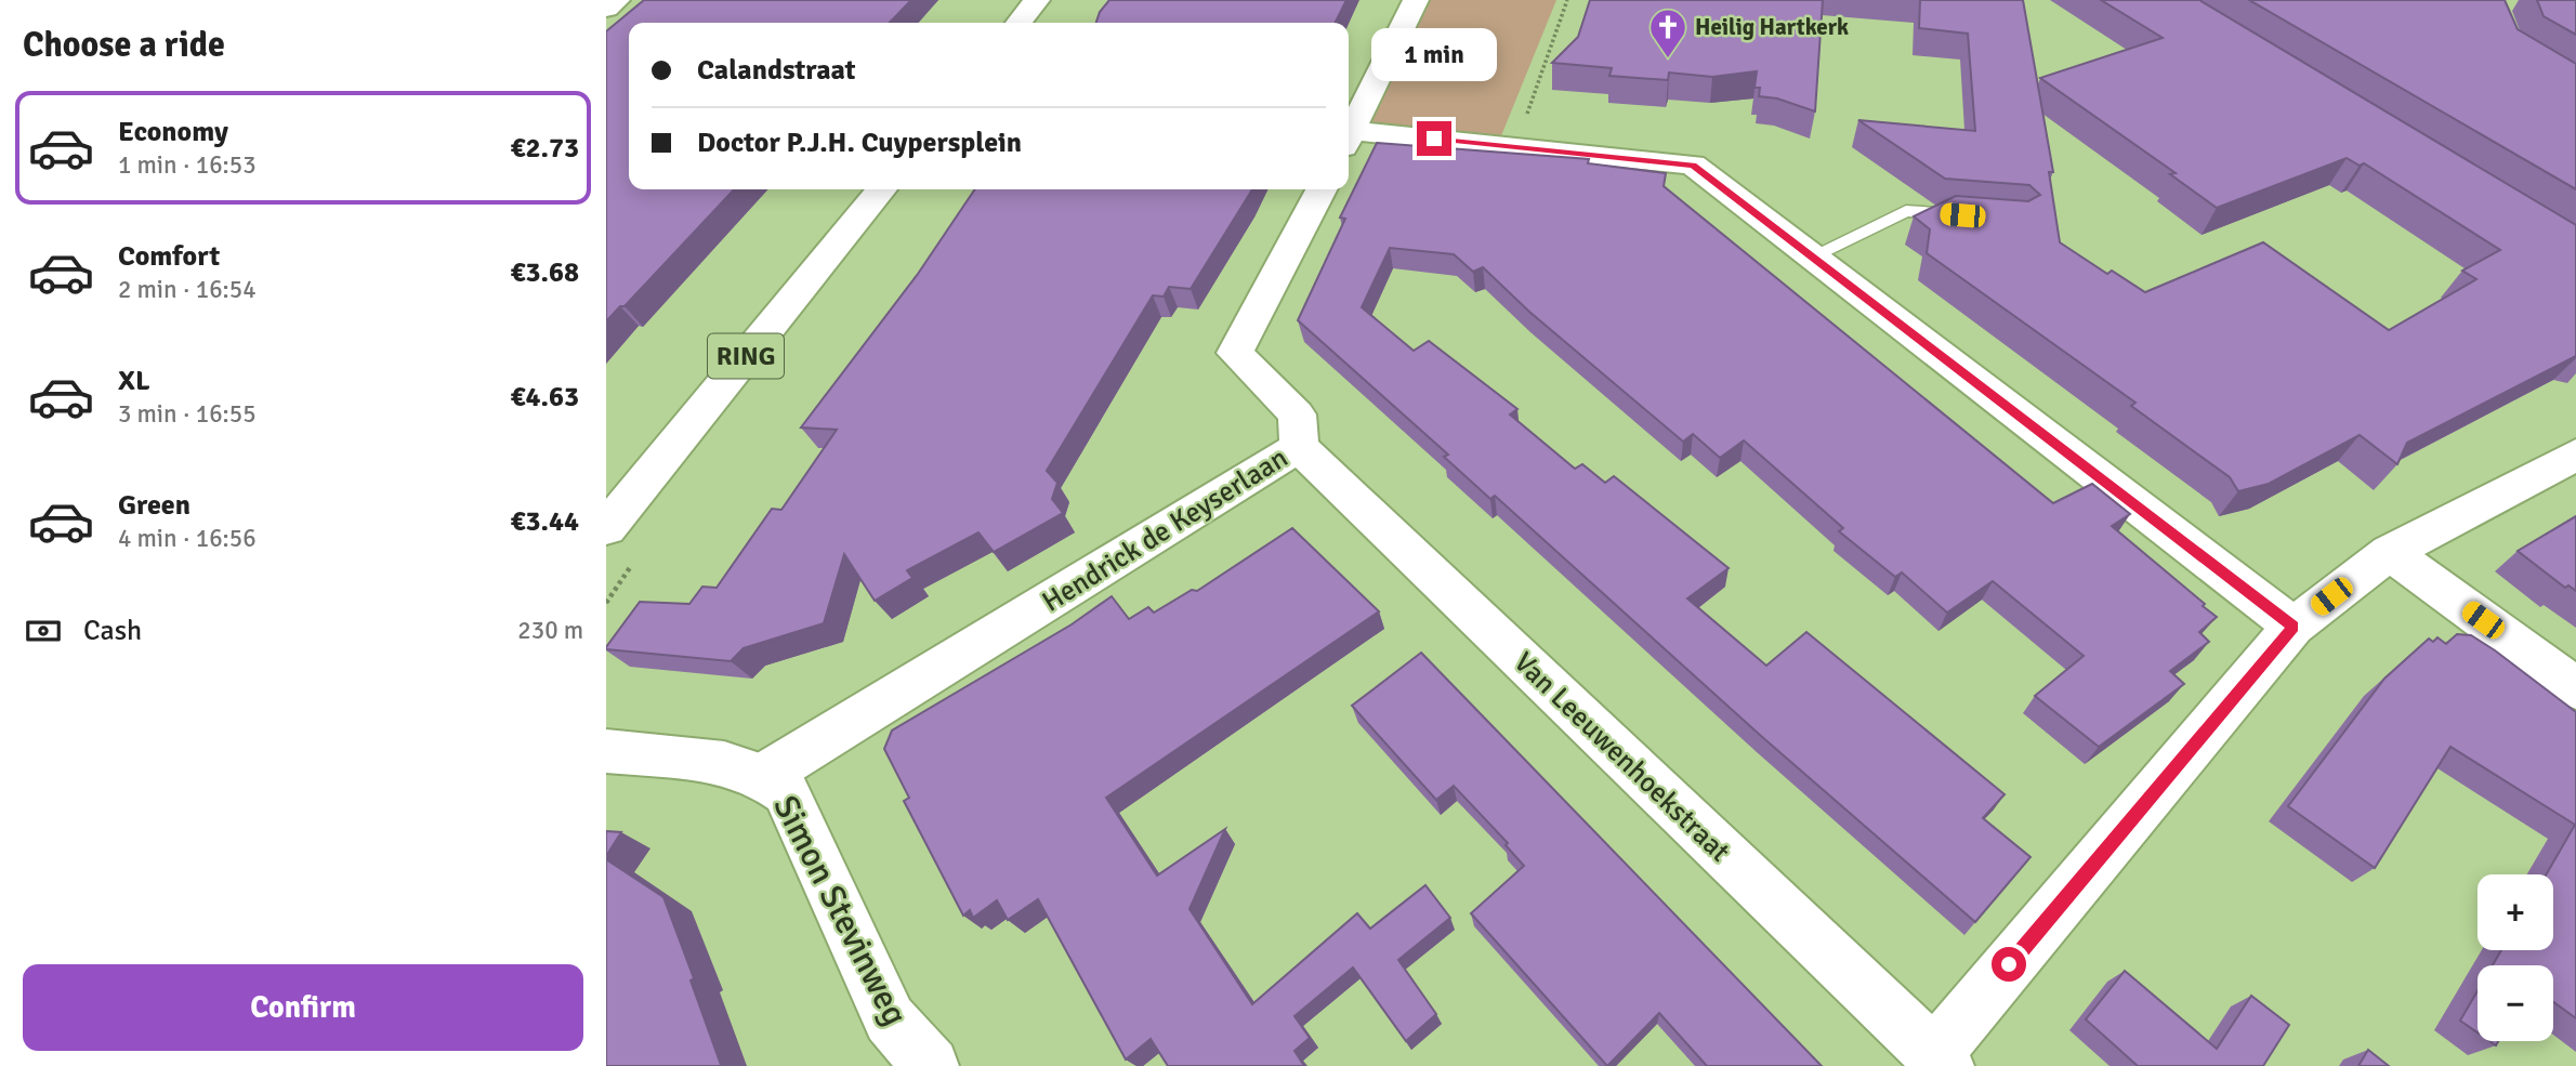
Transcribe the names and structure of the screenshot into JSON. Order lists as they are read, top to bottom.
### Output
{
  "streets": {
    "street": [
      "RING",
      "Hendrick de Keyserlaan",
      "Van Leeuwenhoekstraat",
      "Simon Stevinweg"
    ]
  },
  "crossings": [
    ["Hendrick de Keyserlaan", "Van Leeuwenhoekstraat"],
    ["Hendrick de Keyserlaan", "Simon Stevinweg"]
  ],
  "places": {
    "church": ["Heilig Hartkerk"]
  },
  "page": {
    "heading": "Choose a ride",
    "banner": ["Calandstraat", "Doctor P.J.H. Cuypersplein"],
    "bubble": "1 min",
    "list": [
      {
        "name": "Economy",
        "note": "1 min · 16:53",
        "value": "€2.73"
      },
      {
        "name": "Comfort",
        "note": "2 min · 16:54",
        "value": "€3.68"
      },
      {
        "name": "XL",
        "note": "3 min · 16:55",
        "value": "€4.63"
      },
      {
        "name": "Green",
        "note": "4 min · 16:56",
        "value": "€3.44"
      }
    ],
    "pay": ["Cash", "230 m"],
    "map_buttons": ["+", "−"],
    "buttons": "Confirm"
  }
}
